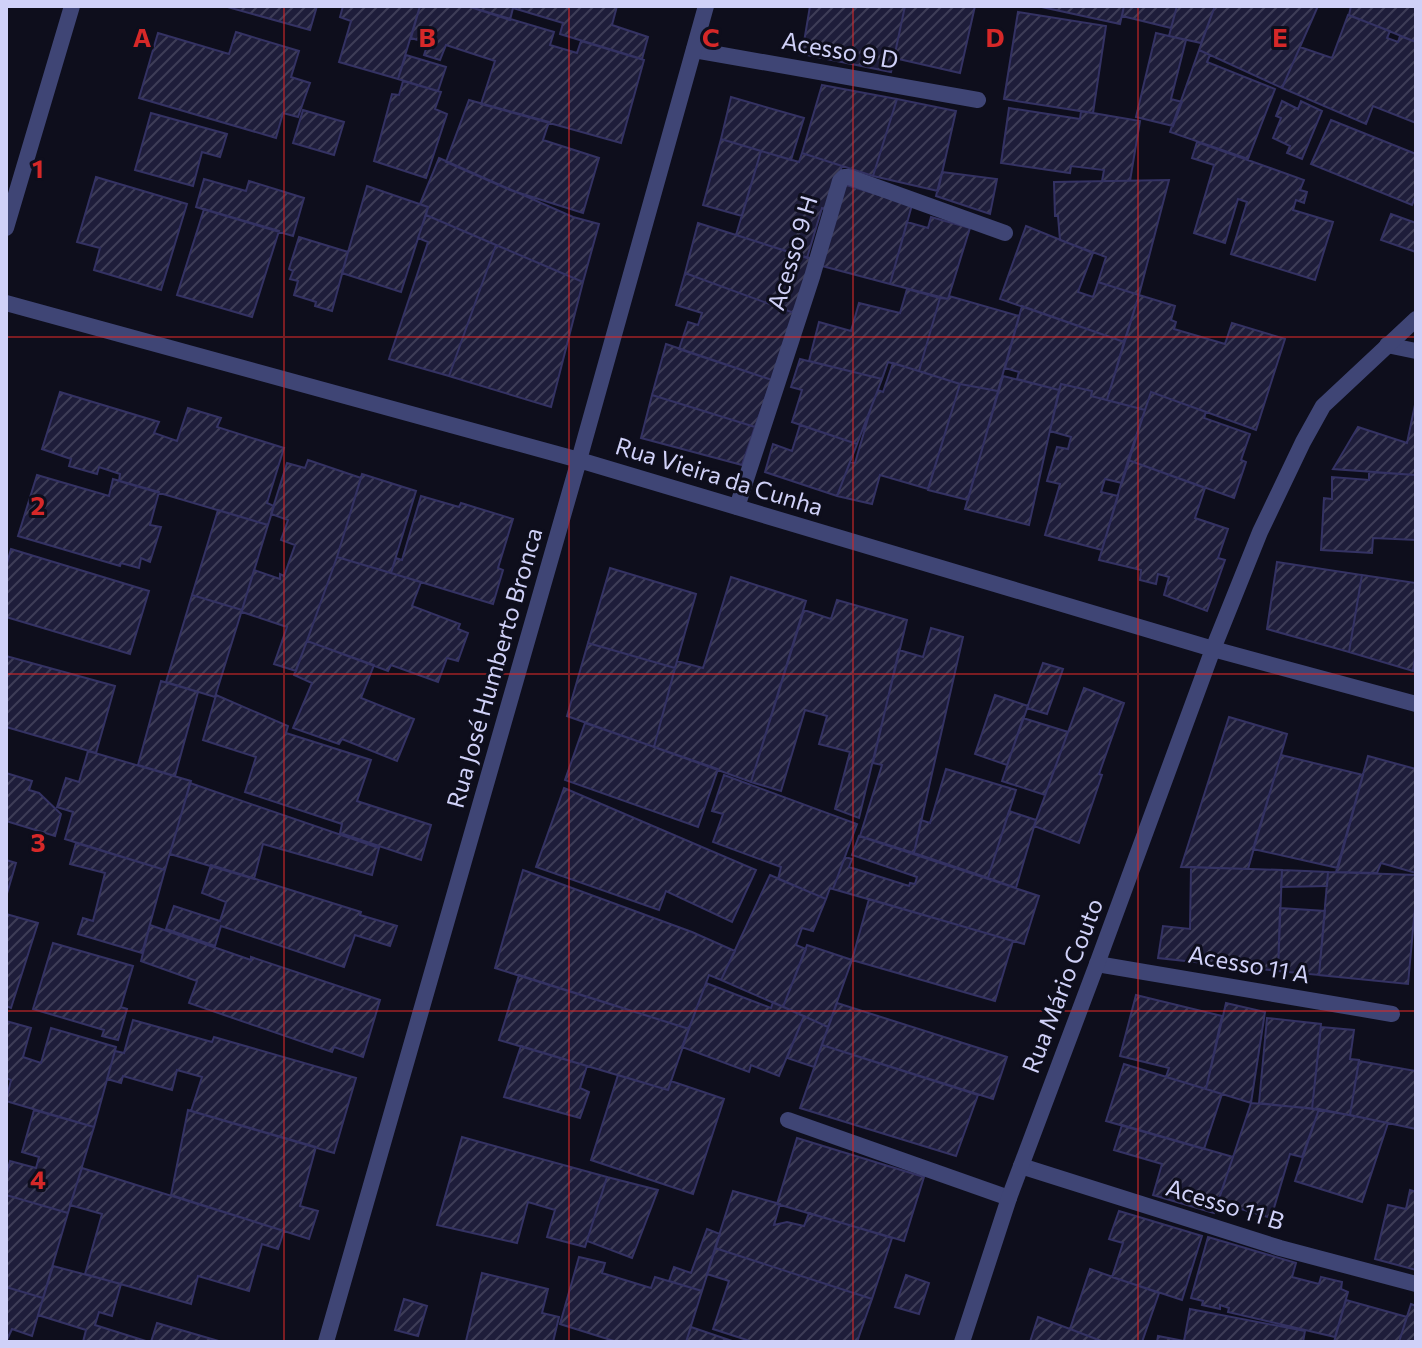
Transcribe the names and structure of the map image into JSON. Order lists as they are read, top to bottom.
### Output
{
  "streets": {
    "street": [
      "Acesso 9 D",
      "Acesso 9 H",
      "Rua Vieira da Cunha",
      "Rua José Humberto Bronca",
      "Acesso 11 A",
      "Rua Mário Couto",
      "Acesso 11 B"
    ]
  },
  "crossings": [
    ["Acesso 9 D", "Rua José Humberto Bronca"],
    ["Acesso 9 H", "Rua Vieira da Cunha"],
    ["Rua Vieira da Cunha", "Rua José Humberto Bronca"],
    ["Rua Vieira da Cunha", "Rua Mário Couto"],
    ["Acesso 11 A", "Rua Mário Couto"],
    ["Rua Mário Couto", "Acesso 11 B"]
  ],
  "grid": {
    "columns": [
      "A",
      "B",
      "C",
      "D",
      "E"
    ],
    "rows": [
      "1",
      "2",
      "3",
      "4"
    ]
  }
}
